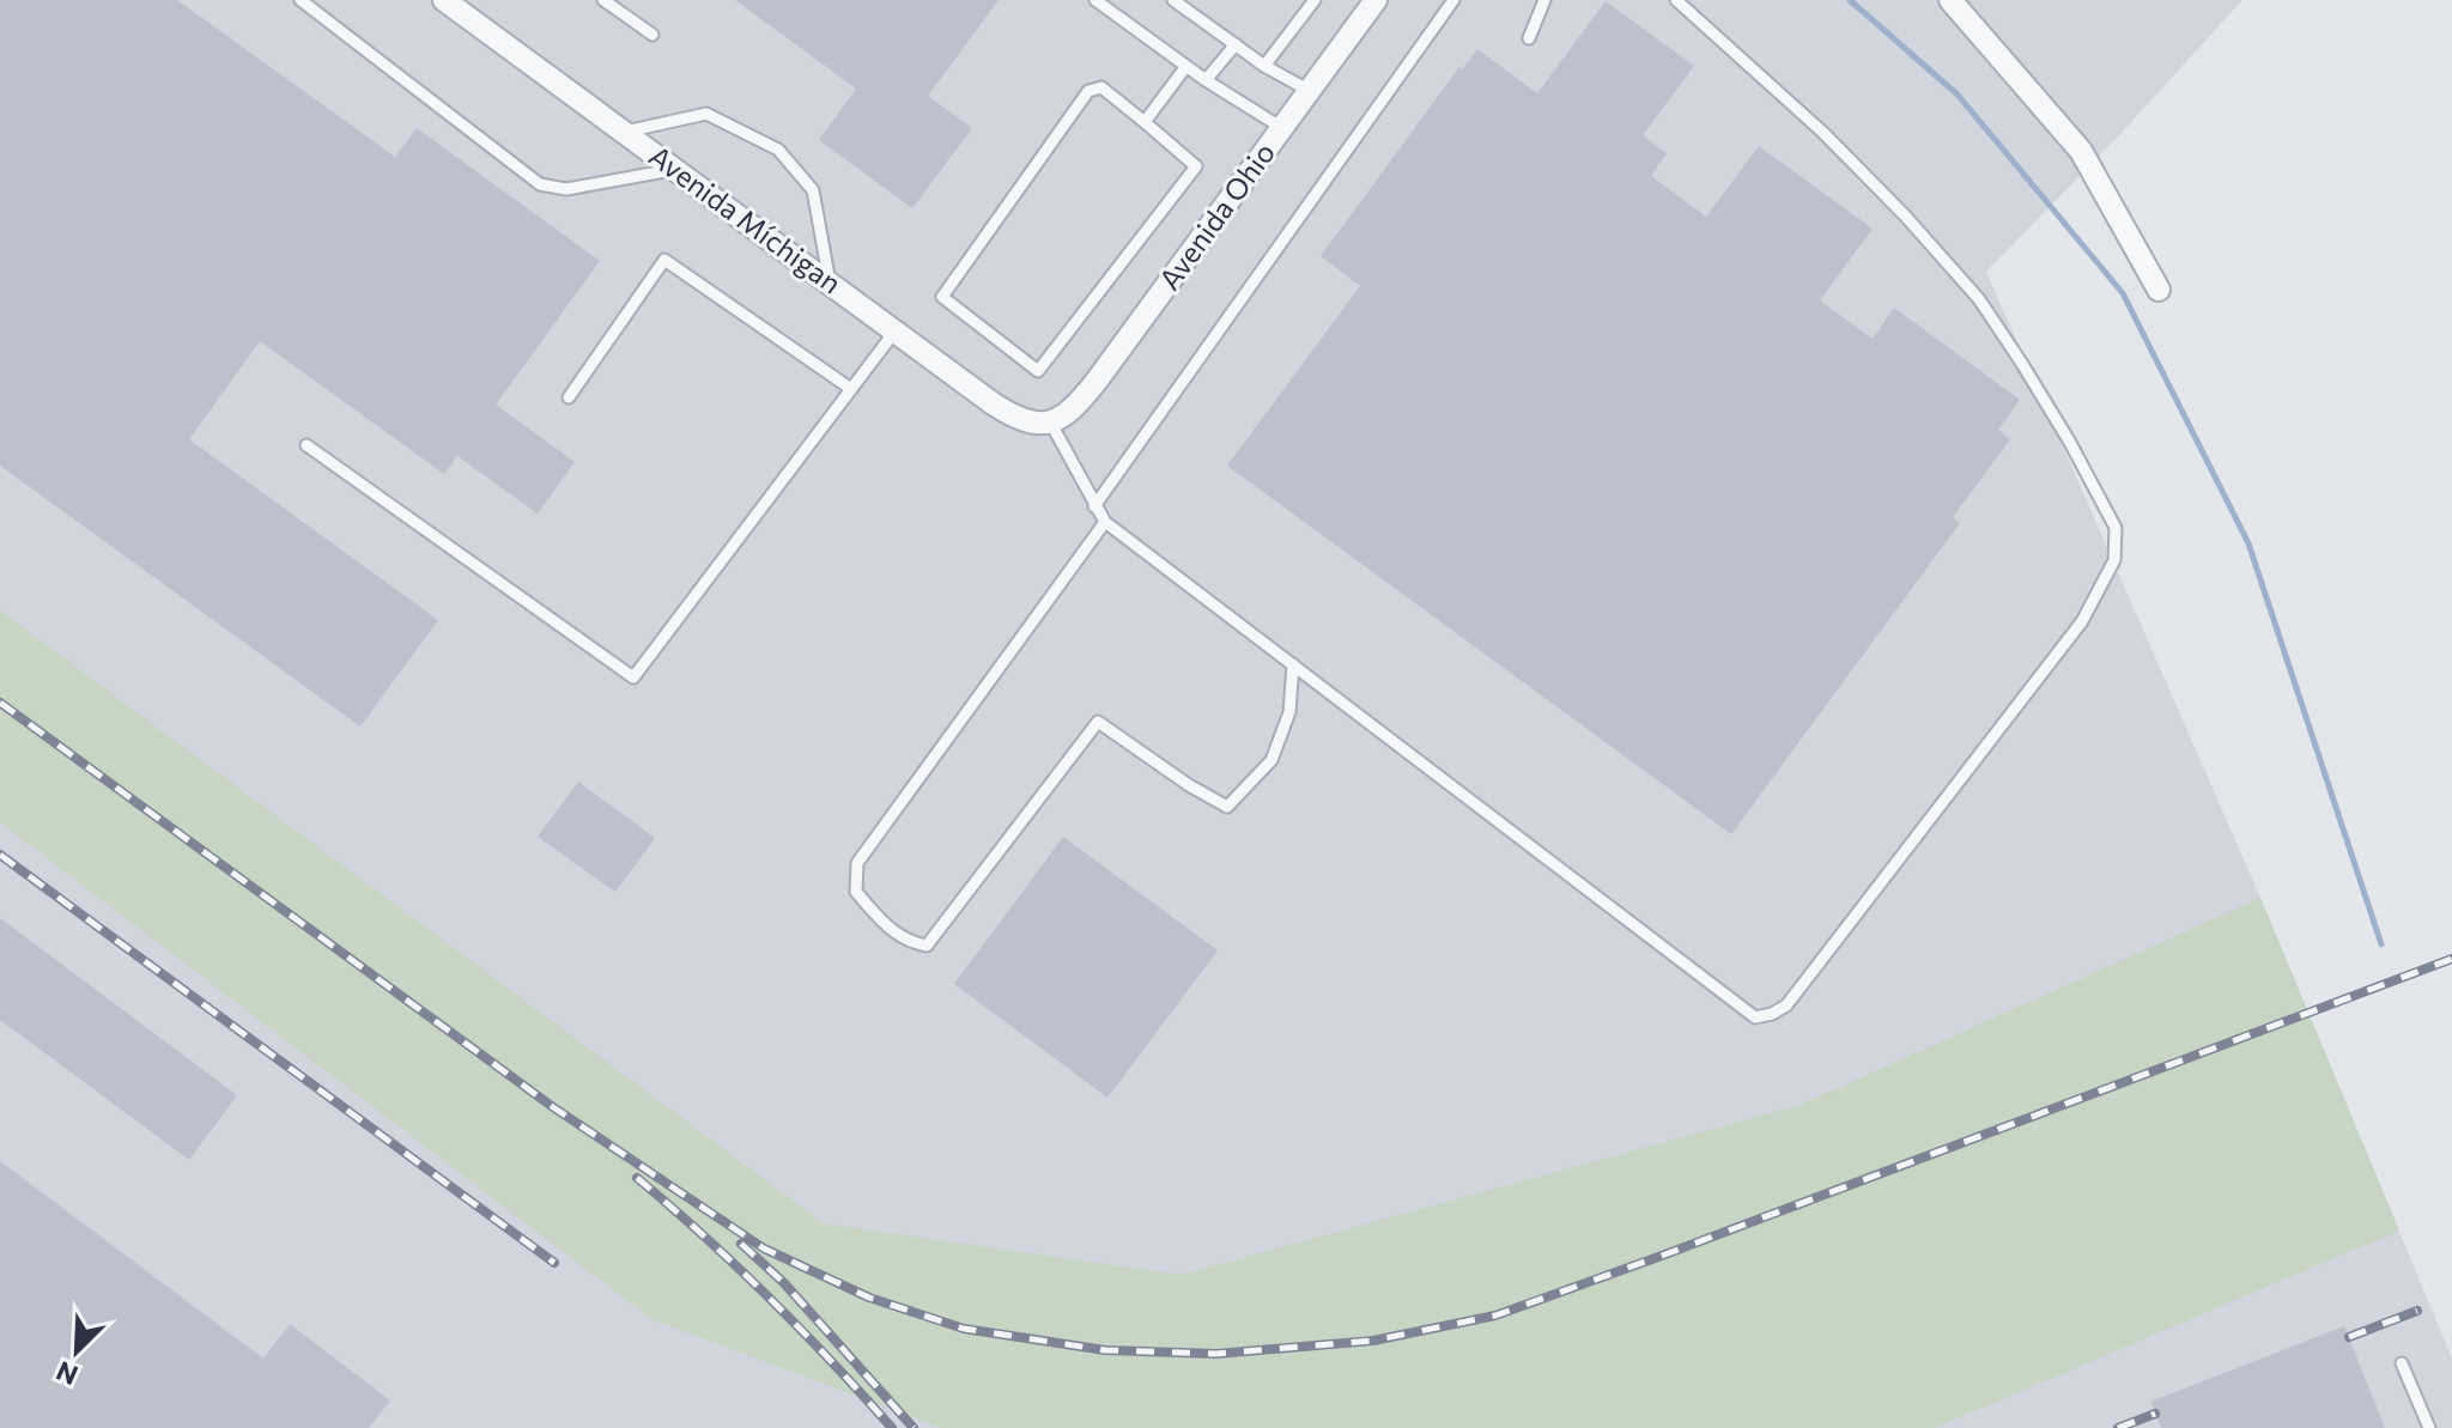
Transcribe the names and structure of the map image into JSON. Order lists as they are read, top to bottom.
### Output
{
  "streets": {
    "street": ["Avenida Ohio", "Avenida Míchigan"]
  },
  "crossings": [
    ["Avenida Ohio", "Avenida Míchigan"]
  ],
  "north": "bottom left"
}
